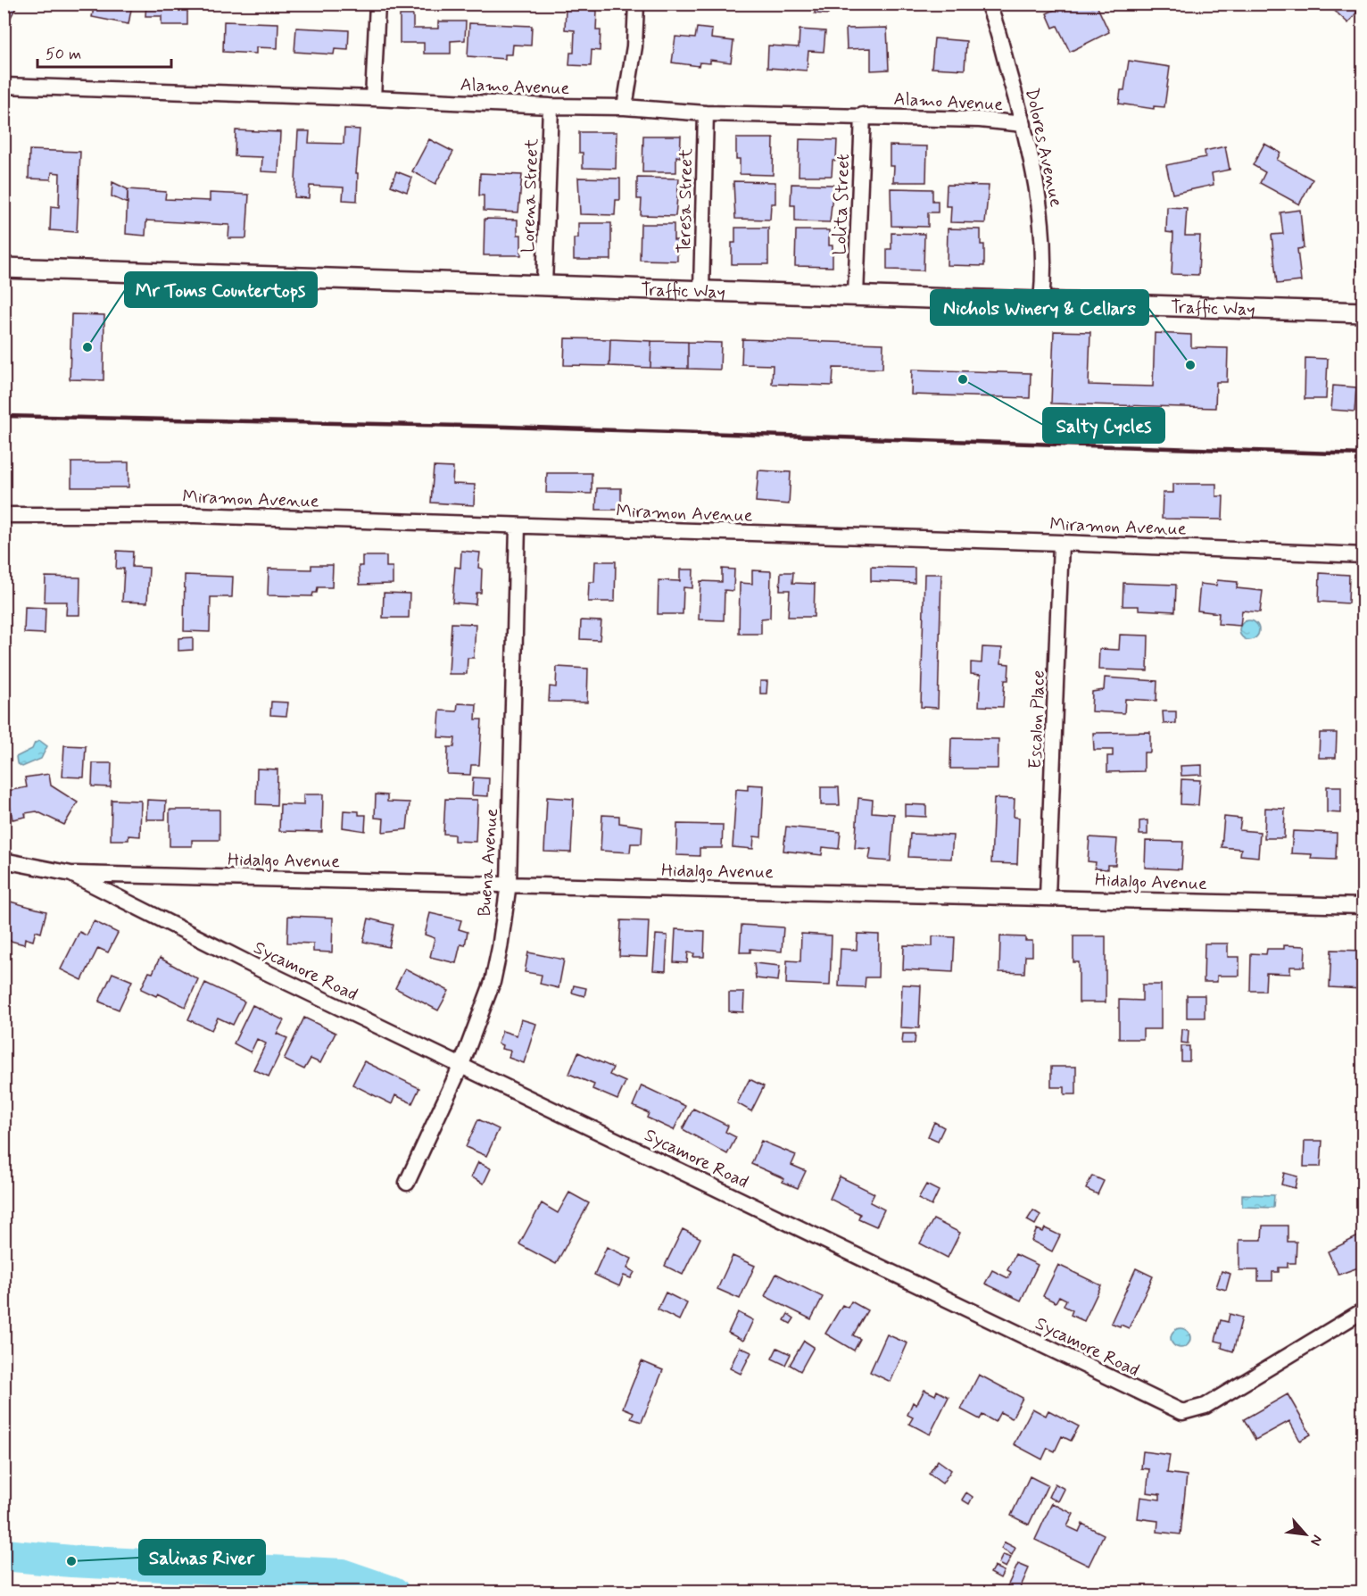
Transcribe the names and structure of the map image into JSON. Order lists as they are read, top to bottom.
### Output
{
  "streets": {
    "street": [
      "Alamo Avenue",
      "Dolores Avenue",
      "Lorena Street",
      "Teresa Street",
      "Lolita Street",
      "Traffic Way",
      "Miramon Avenue",
      "Escalon Place",
      "Hidalgo Avenue",
      "Buena Avenue",
      "Sycamore Road"
    ]
  },
  "crossings": [
    ["Alamo Avenue", "Dolores Avenue"],
    ["Alamo Avenue", "Lorena Street"],
    ["Alamo Avenue", "Teresa Street"],
    ["Alamo Avenue", "Lolita Street"],
    ["Dolores Avenue", "Traffic Way"],
    ["Lorena Street", "Traffic Way"],
    ["Teresa Street", "Traffic Way"],
    ["Lolita Street", "Traffic Way"],
    ["Miramon Avenue", "Escalon Place"],
    ["Miramon Avenue", "Buena Avenue"],
    ["Escalon Place", "Hidalgo Avenue"],
    ["Hidalgo Avenue", "Buena Avenue"],
    ["Hidalgo Avenue", "Sycamore Road"],
    ["Buena Avenue", "Sycamore Road"]
  ],
  "places": [
    "Mr Toms Countertops",
    "Nichols Winery & Cellars",
    "Salty Cycles",
    "Salinas River"
  ],
  "scale_bar": "50 m",
  "north": "bottom right"
}
